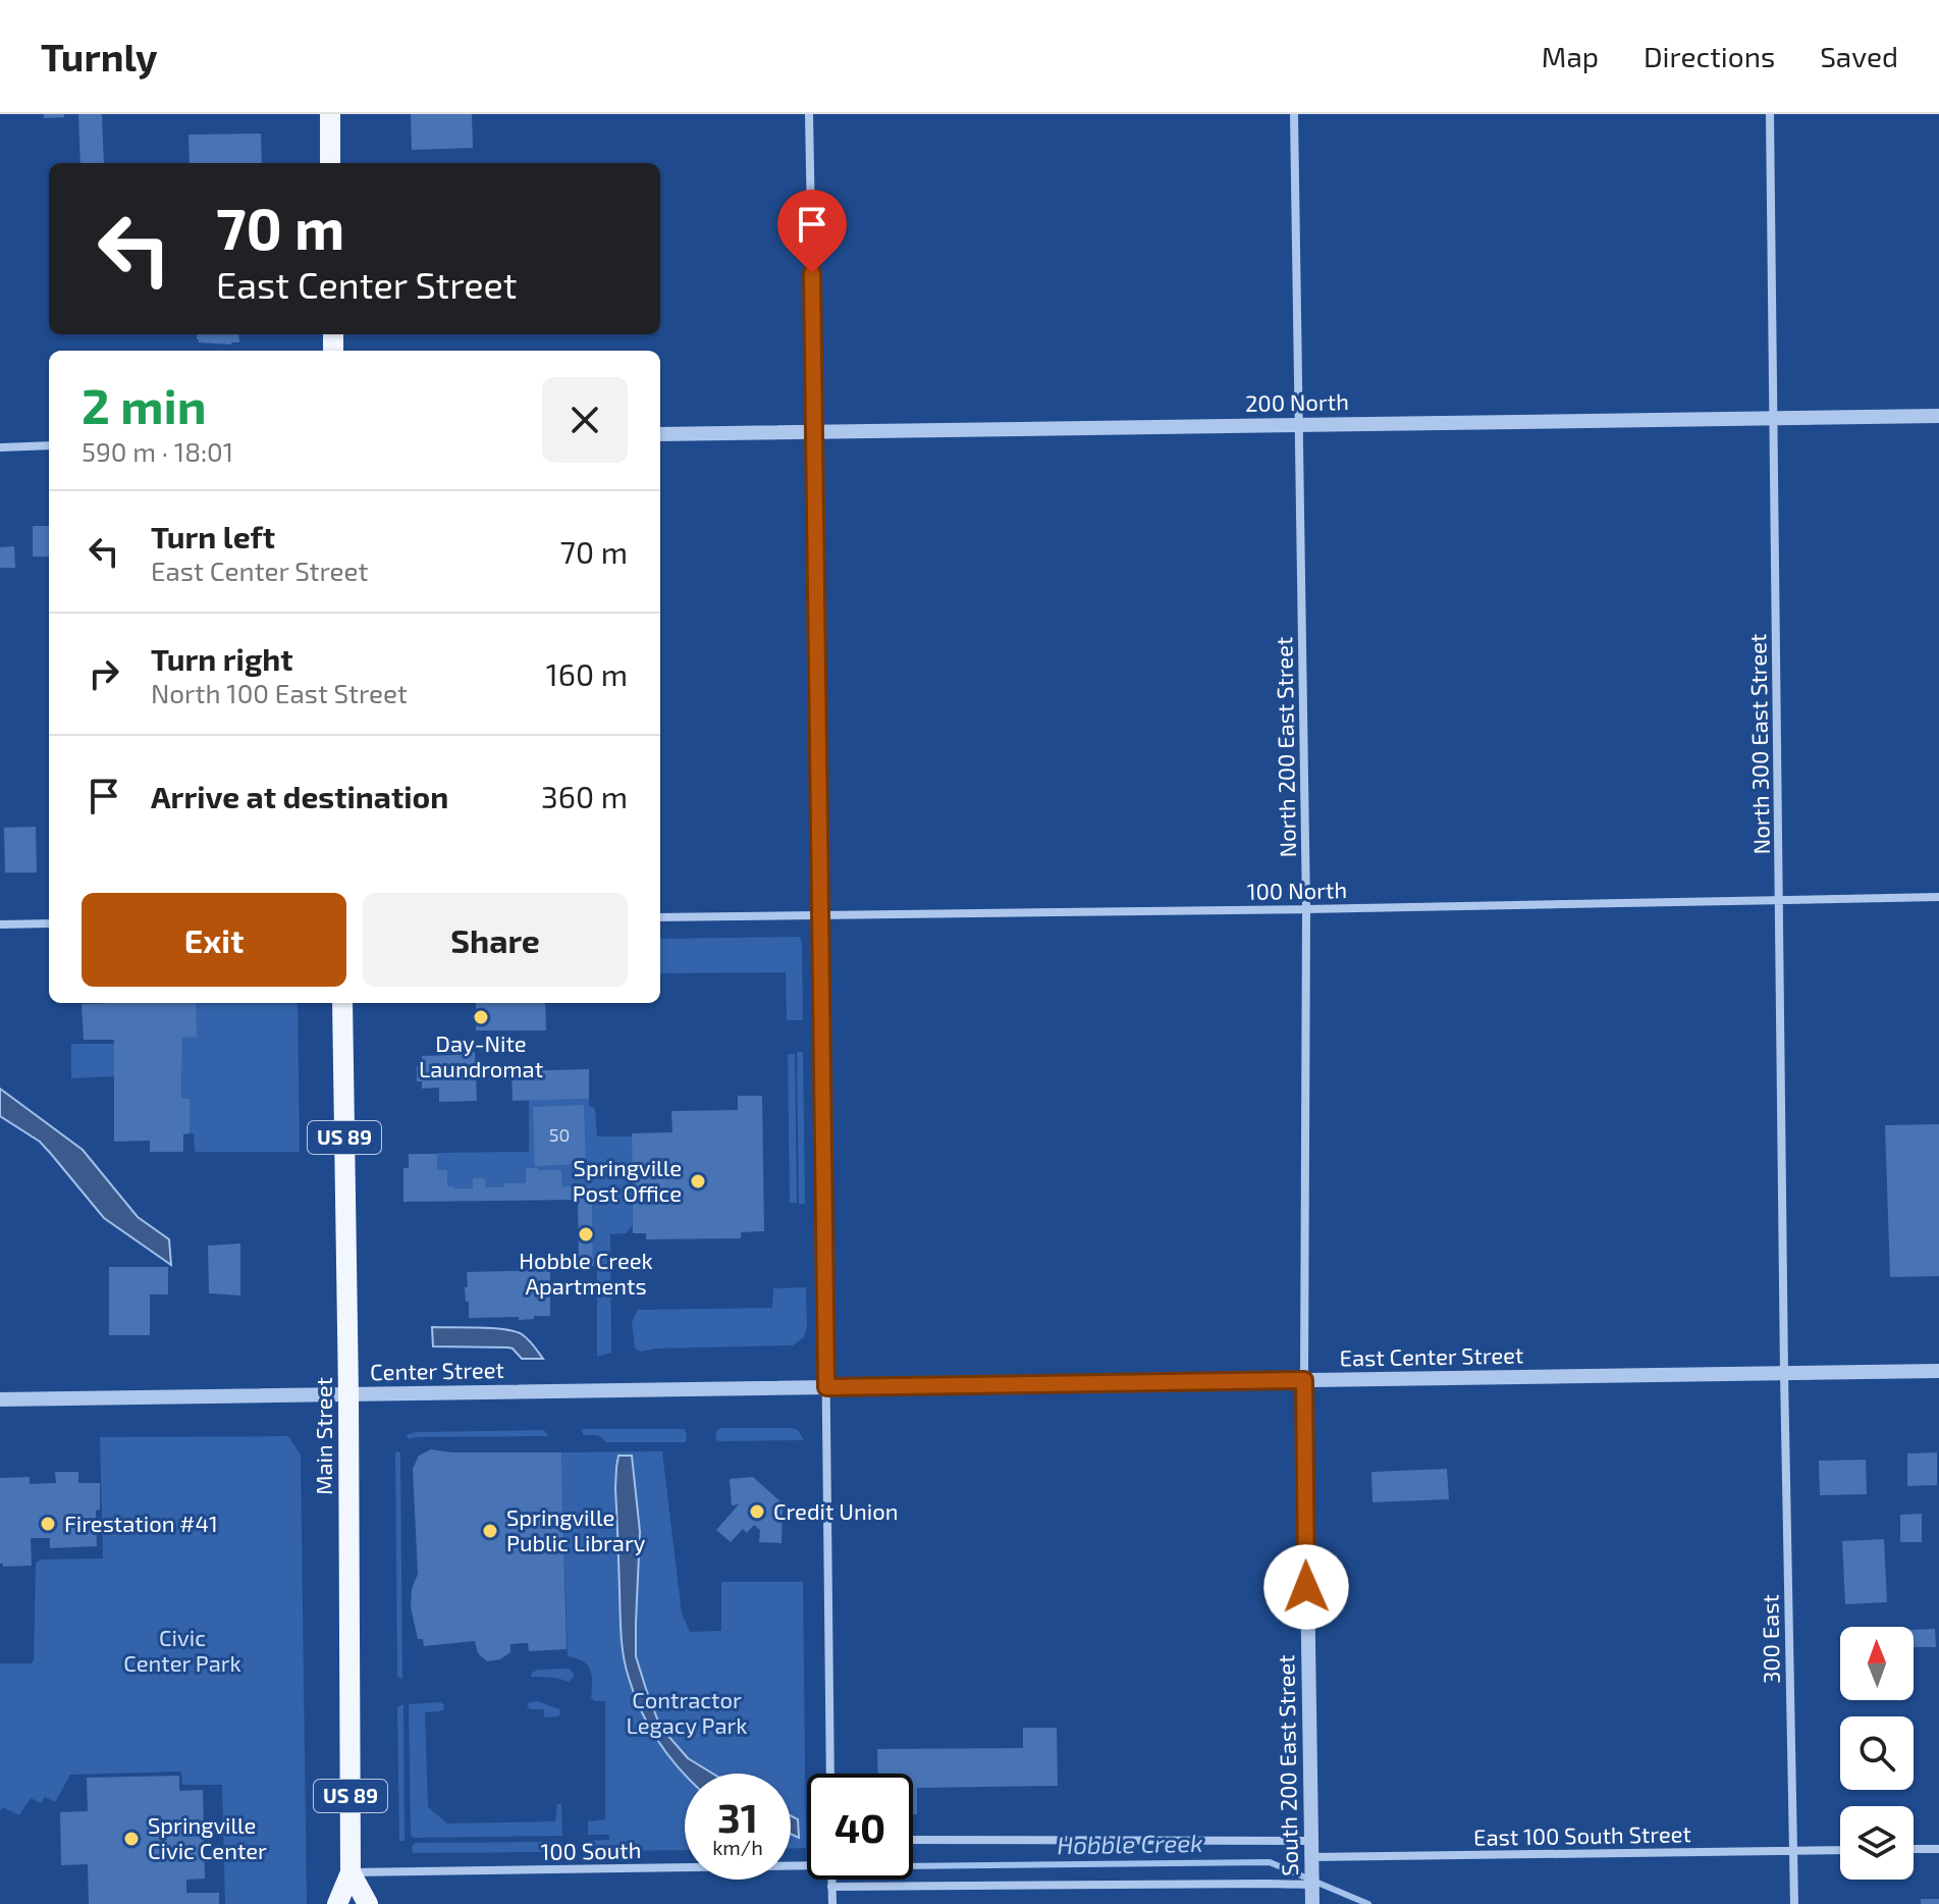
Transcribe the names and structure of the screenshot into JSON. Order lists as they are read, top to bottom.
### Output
{
  "streets": {
    "main road": ["US 89", "Main Street"],
    "street": [
      "200 North",
      "North 300 East Street",
      "North 200 East Street",
      "100 North",
      "East Center Street",
      "Center Street",
      "300 East",
      "South 200 East Street",
      "East 100 South Street",
      "100 South"
    ]
  },
  "crossings": [
    ["200 North", "North 300 East Street"],
    ["200 North", "North 200 East Street"],
    ["North 300 East Street", "100 North"],
    ["North 300 East Street", "East Center Street"],
    ["North 300 East Street", "300 East"],
    ["North 200 East Street", "100 North"],
    ["North 200 East Street", "East Center Street"],
    ["North 200 East Street", "South 200 East Street"],
    ["East Center Street", "Center Street"],
    ["East Center Street", "300 East"],
    ["East Center Street", "South 200 East Street"],
    ["Center Street", "Main Street"],
    ["Main Street", "100 South"],
    ["300 East", "East 100 South Street"],
    ["South 200 East Street", "East 100 South Street"]
  ],
  "water": ["Hobble Creek"],
  "parks": ["Civic Center Park", "Contractor Legacy Park"],
  "places": [
    "Day-Nite Laundromat",
    "Springville Post Office",
    "Hobble Creek Apartments",
    "Credit Union",
    "Firestation #41",
    "Springville Public Library",
    "Springville Civic Center"
  ],
  "house_numbers": ["50"],
  "north": "top",
  "page": {
    "header": "Turnly",
    "nav": ["Map", "Directions", "Saved"],
    "turn": ["70 m", "East Center Street"],
    "heading": ["2 min", "590 m · 18:01"],
    "list": [
      {
        "name": "Turn left",
        "note": "East Center Street",
        "value": "70 m"
      },
      {
        "name": "Turn right",
        "note": "North 100 East Street",
        "value": "160 m"
      },
      {
        "name": "Arrive at destination",
        "value": "360 m"
      }
    ],
    "buttons": ["Exit", "Share"],
    "speed": "31 km/h",
    "limit": "40"
  }
}
